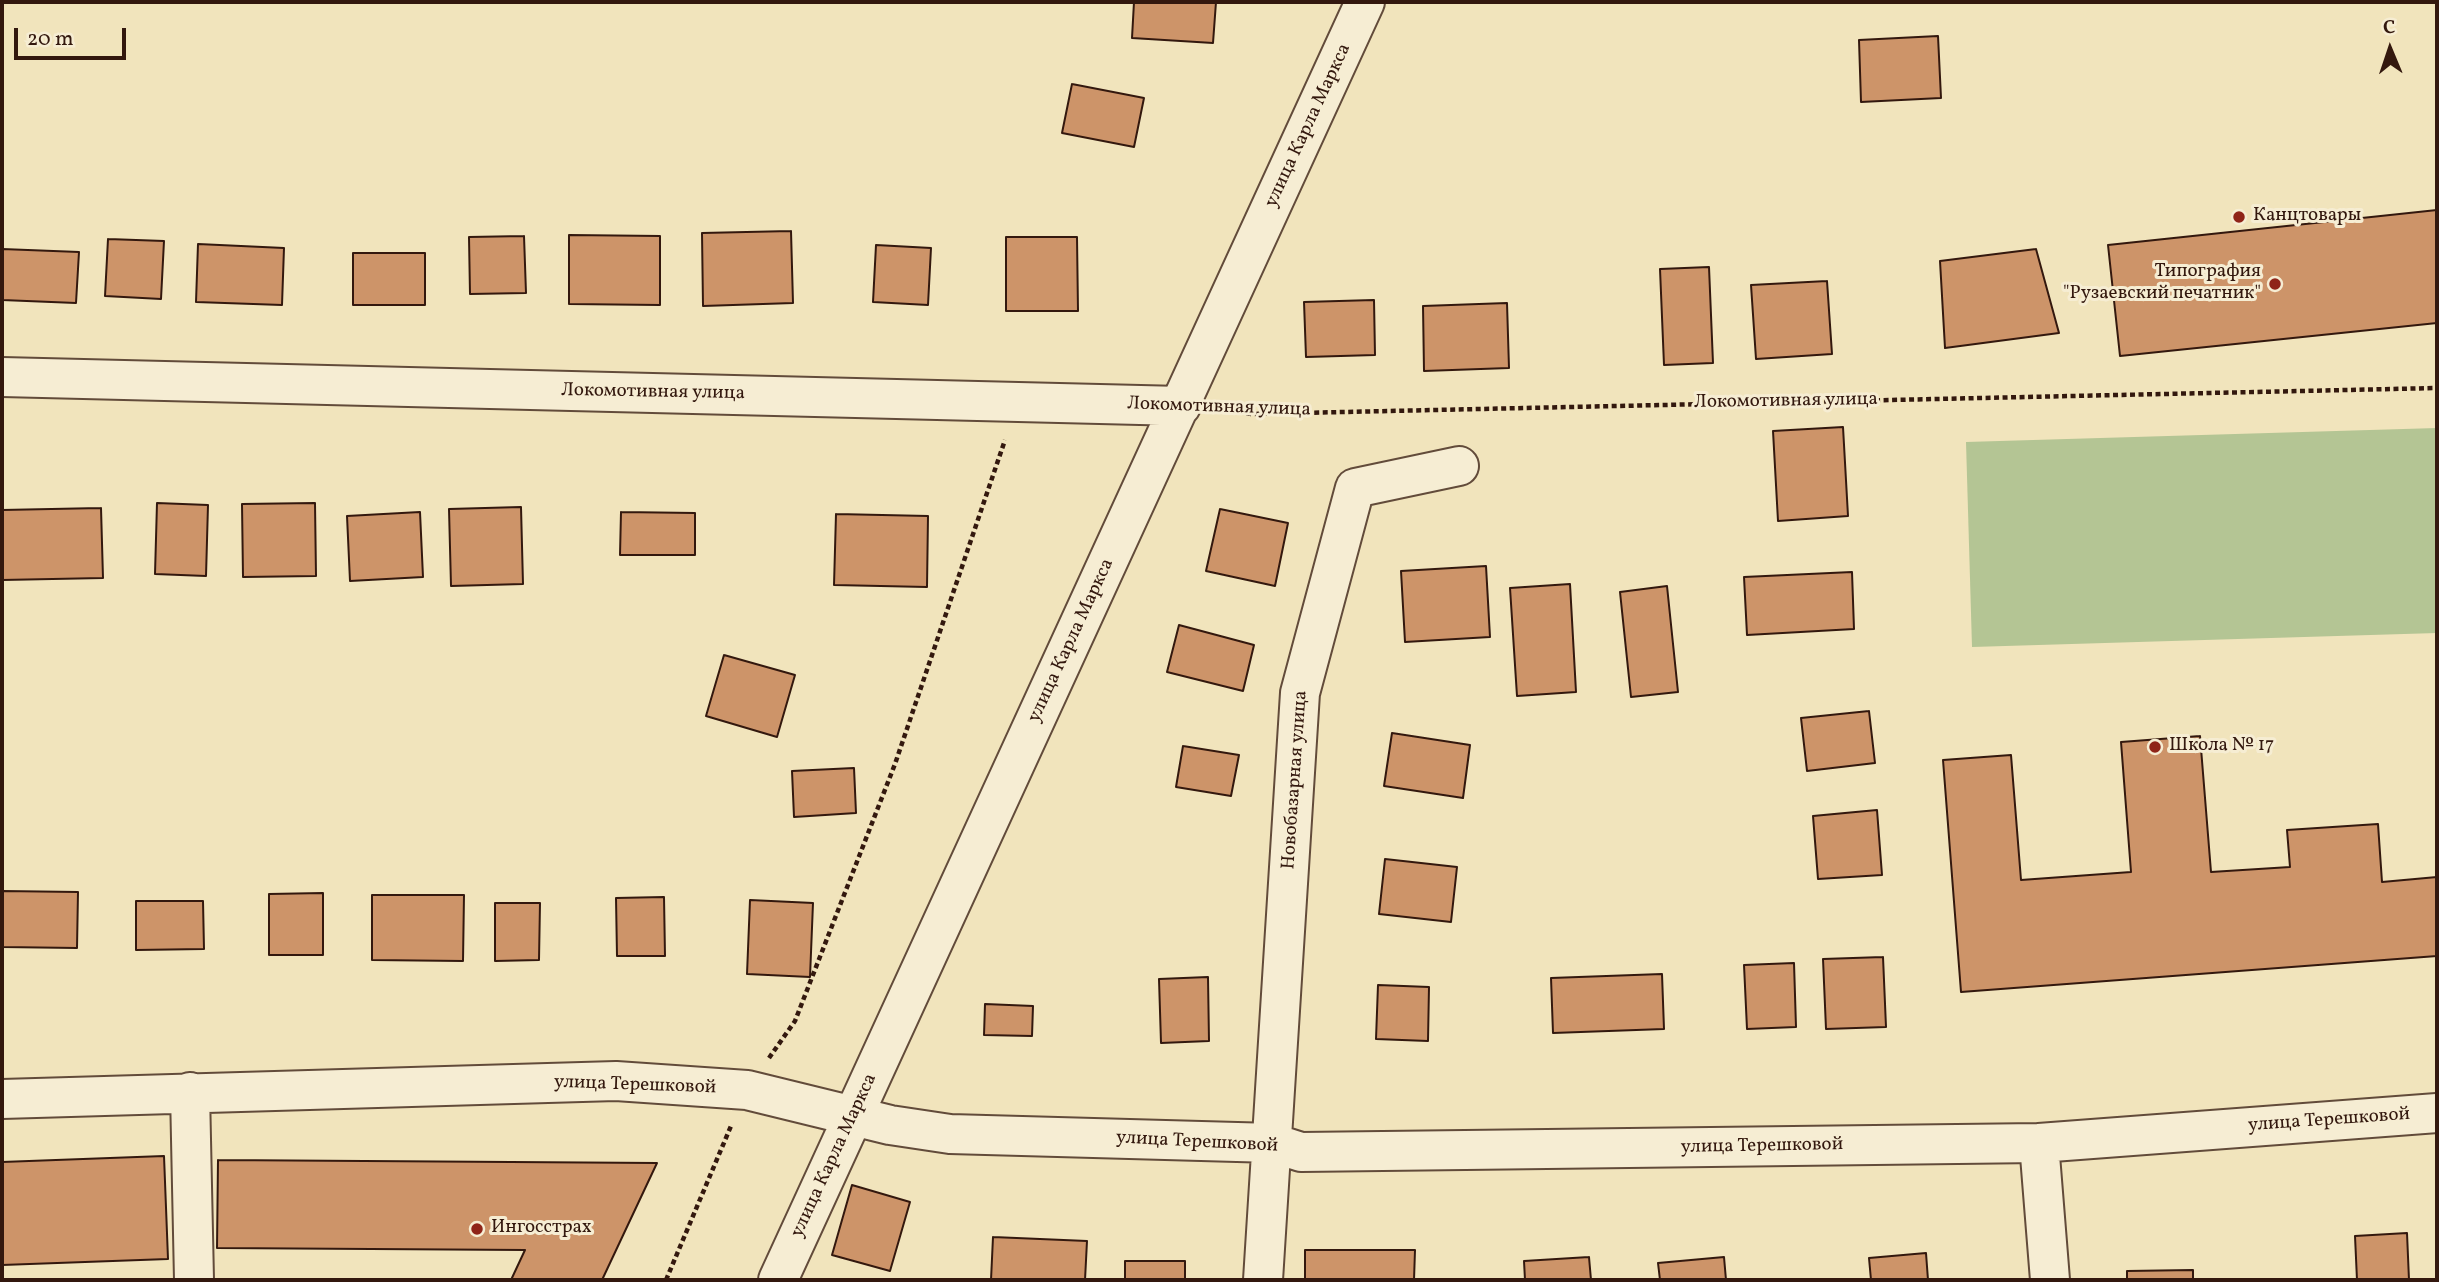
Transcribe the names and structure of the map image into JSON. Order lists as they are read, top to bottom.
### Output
{
  "streets": {
    "street": [
      "улица Карла Маркса",
      "Локомотивная улица",
      "Новобазарная улица",
      "улица Терешковой"
    ]
  },
  "crossings": [
    ["улица Карла Маркса", "Локомотивная улица"],
    ["улица Карла Маркса", "улица Терешковой"],
    ["Новобазарная улица", "улица Терешковой"]
  ],
  "places": [
    "Канцтовары",
    "Типография \"Рузаевский печатник\"",
    "Школа № 17",
    "Ингосстрах"
  ],
  "scale_bar": "20 m",
  "north": "top"
}
